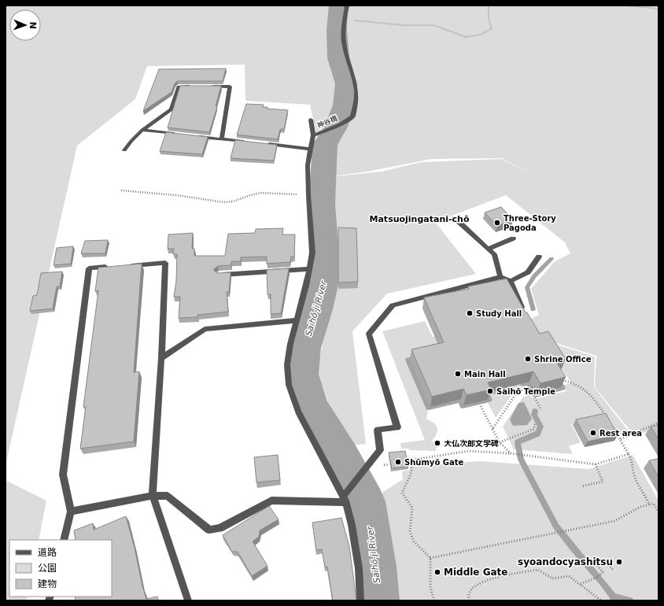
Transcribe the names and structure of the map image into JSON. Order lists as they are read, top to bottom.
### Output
{
  "streets": {
    "street": ["神谷橋"]
  },
  "districts": ["Matsuojingatani-chō"],
  "water": ["Saihō-ji River"],
  "places": [
    "Three-Story Pagoda",
    "Study Hall",
    "Shrine Office",
    "Main Hall",
    "Saihō Temple",
    "Rest area",
    "大仏次郎文学碑",
    "Shūmyō Gate",
    "syoandocyashitsu",
    "Middle Gate"
  ],
  "legend": ["道路", "公園", "建物"],
  "north": "right"
}
